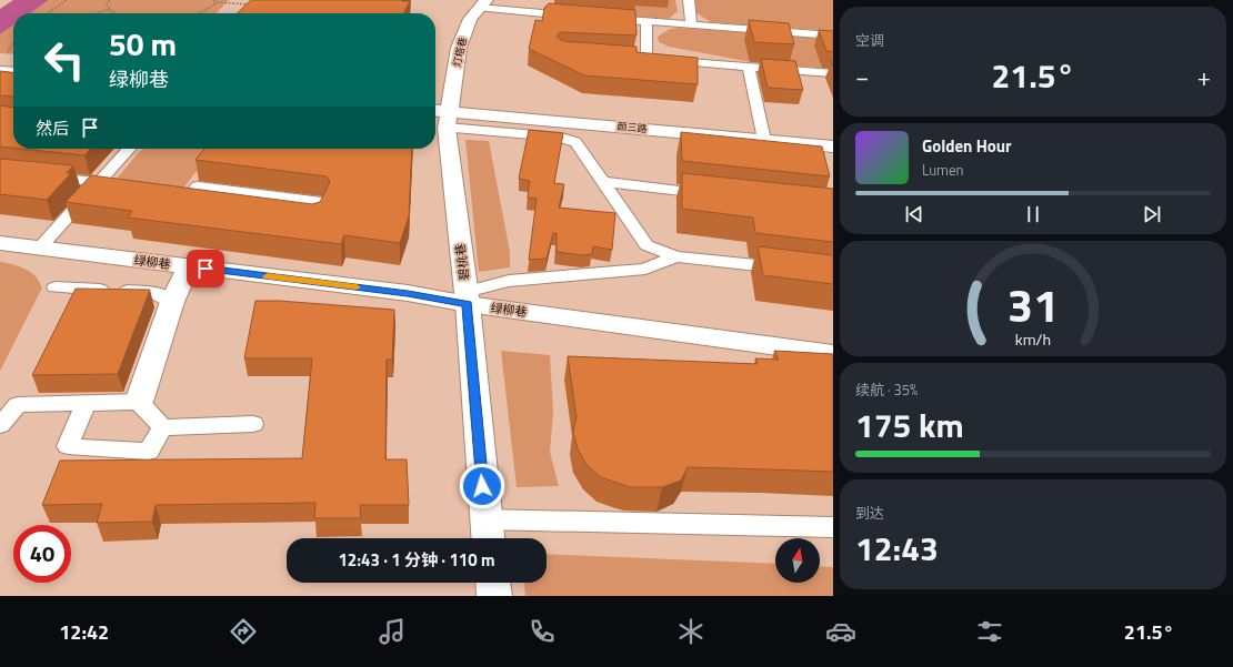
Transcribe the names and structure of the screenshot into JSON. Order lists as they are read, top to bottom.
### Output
{
  "streets": {
    "street": [
      "灯塔巷",
      "颜三路",
      "绿柳巷",
      "碧桃巷"
    ]
  },
  "crossings": [
    ["灯塔巷", "颜三路"],
    ["灯塔巷", "碧桃巷"],
    ["颜三路", "碧桃巷"],
    ["绿柳巷", "碧桃巷"]
  ],
  "north": "top",
  "page": {
    "tile": [
      "空调",
      ["续航 · 35%", "175 km"],
      ["到达", "12:43"]
    ],
    "turn": ["50 m", "绿柳巷"],
    "heat": ["−", "21.5°", "+"],
    "then": "然后",
    "song": ["Golden Hour", "Lumen"],
    "limit": "40",
    "trip": "12:43 · 1 分钟 · 110 m",
    "tabs": ["12:42", "21.5°"],
    "gauge": ["31", "km/h"]
  }
}
